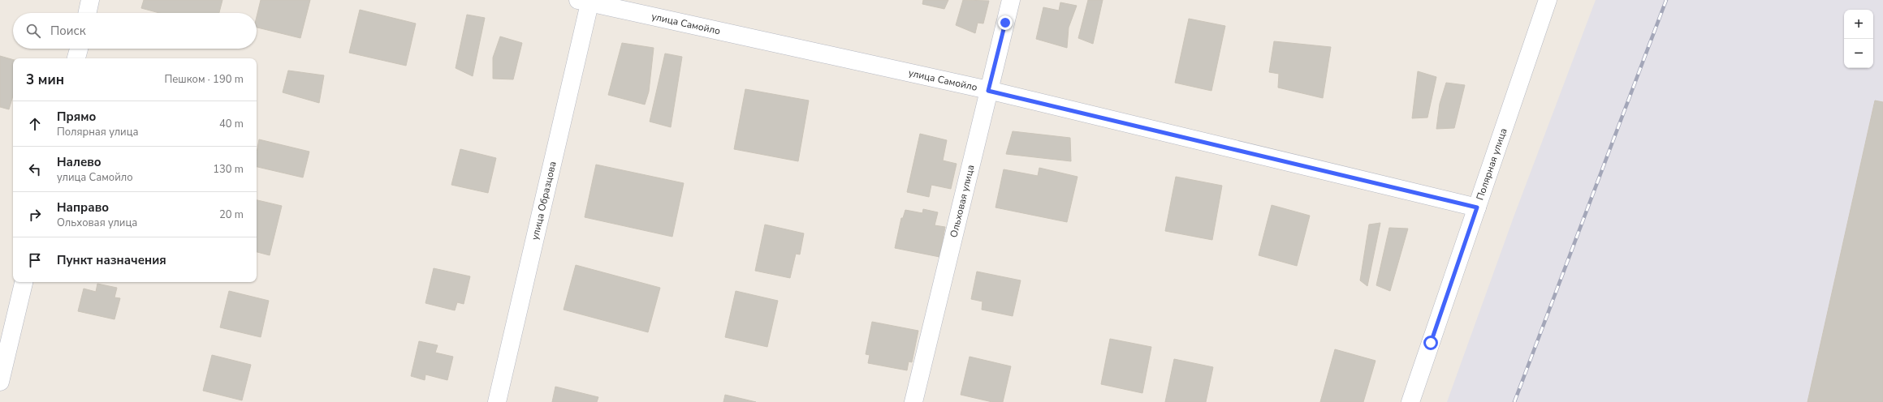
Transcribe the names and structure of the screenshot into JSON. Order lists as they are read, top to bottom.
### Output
{
  "streets": {
    "street": [
      "улица Самойло",
      "Полярная улица",
      "улица Образцова",
      "Ольховая улица"
    ]
  },
  "crossings": [
    ["улица Самойло", "Полярная улица"],
    ["улица Самойло", "улица Образцова"],
    ["улица Самойло", "Ольховая улица"]
  ],
  "page": {
    "map_buttons": ["+", "−"],
    "search": "Поиск",
    "heading": ["3 мин", "Пешком · 190 m"],
    "list": [
      ["Прямо", "Полярная улица", "40 m"],
      ["Налево", "улица Самойло", "130 m"],
      ["Направо", "Ольховая улица", "20 m"],
      "Пункт назначения"
    ]
  }
}
